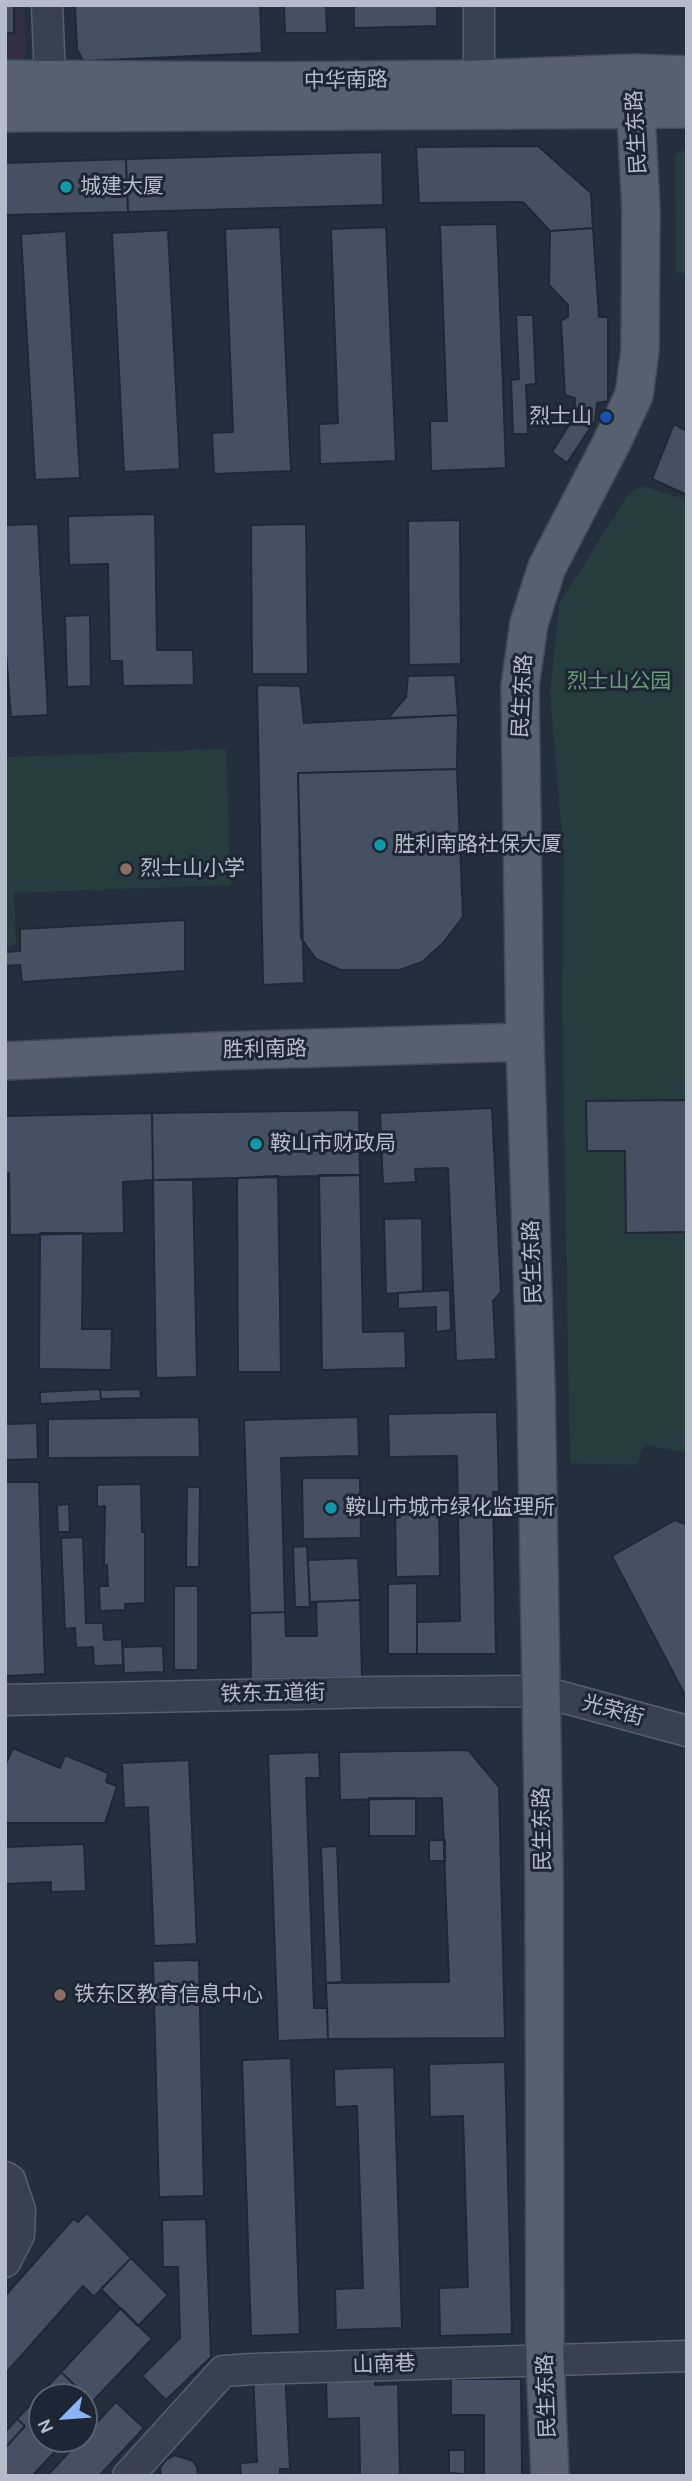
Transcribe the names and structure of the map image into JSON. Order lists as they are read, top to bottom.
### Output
{
  "streets": {
    "main road": ["中华南路", "民生东路", "胜利南路"],
    "street": ["铁东五道街", "光荣街", "山南巷"]
  },
  "crossings": [
    ["中华南路", "民生东路"],
    ["民生东路", "胜利南路"],
    ["民生东路", "铁东五道街"],
    ["民生东路", "光荣街"],
    ["民生东路", "山南巷"],
    ["铁东五道街", "光荣街"]
  ],
  "parks": ["烈士山公园"],
  "places": [
    "城建大厦",
    "烈士山",
    "胜利南路社保大厦",
    "烈士山小学",
    "鞍山市财政局",
    "鞍山市城市绿化监理所",
    "铁东区教育信息中心"
  ],
  "north": "bottom left"
}
